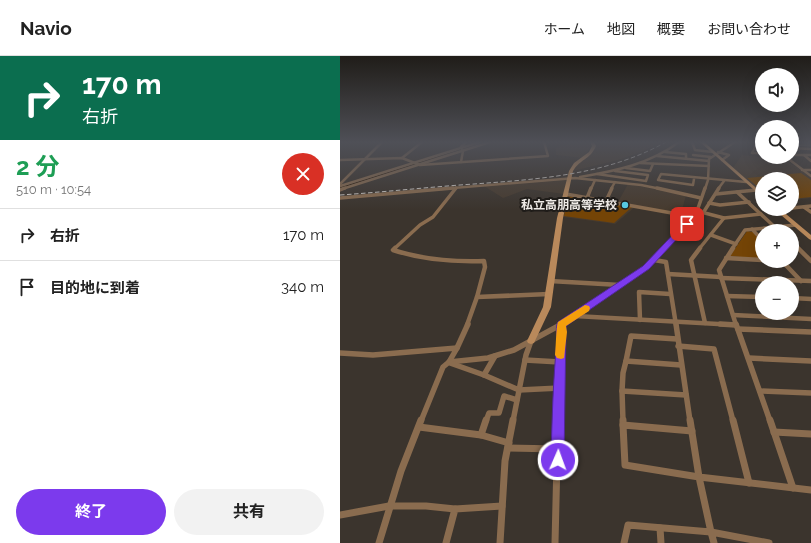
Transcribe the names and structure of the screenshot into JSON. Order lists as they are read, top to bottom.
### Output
{
  "places": ["私立高朋高等学校"],
  "page": {
    "header": "Navio",
    "nav": [
      "ホーム",
      "地図",
      "概要",
      "お問い合わせ"
    ],
    "turn": ["170 m", "右折"],
    "map_buttons": ["+", "−"],
    "heading": ["2 分", "510 m · 10:54"],
    "list": [
      {
        "name": "右折",
        "value": "170 m"
      },
      {
        "name": "目的地に到着",
        "value": "340 m"
      }
    ],
    "buttons": ["終了", "共有"]
  }
}
